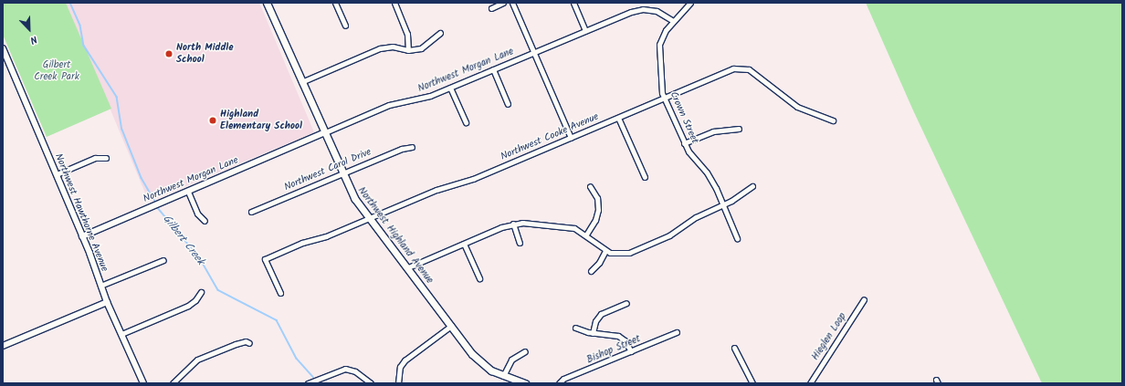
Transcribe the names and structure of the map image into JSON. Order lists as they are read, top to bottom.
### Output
{
  "streets": {
    "main road": ["Northwest Highland Avenue"],
    "street": [
      "Northwest Morgan Lane",
      "Crown Street",
      "Northwest Cooke Avenue",
      "Northwest Carol Drive",
      "Northwest Hawthorne Avenue",
      "Hieglen Loop",
      "Bishop Street"
    ]
  },
  "crossings": [
    ["Northwest Morgan Lane", "Crown Street"],
    ["Northwest Morgan Lane", "Northwest Hawthorne Avenue"],
    ["Northwest Morgan Lane", "Northwest Highland Avenue"],
    ["Crown Street", "Northwest Cooke Avenue"],
    ["Northwest Cooke Avenue", "Northwest Highland Avenue"],
    ["Northwest Carol Drive", "Northwest Highland Avenue"]
  ],
  "water": ["Gilbert Creek"],
  "parks": ["Gilbert Creek Park"],
  "places": ["North Middle School", "Highland Elementary School"],
  "north": "bottom right"
}
